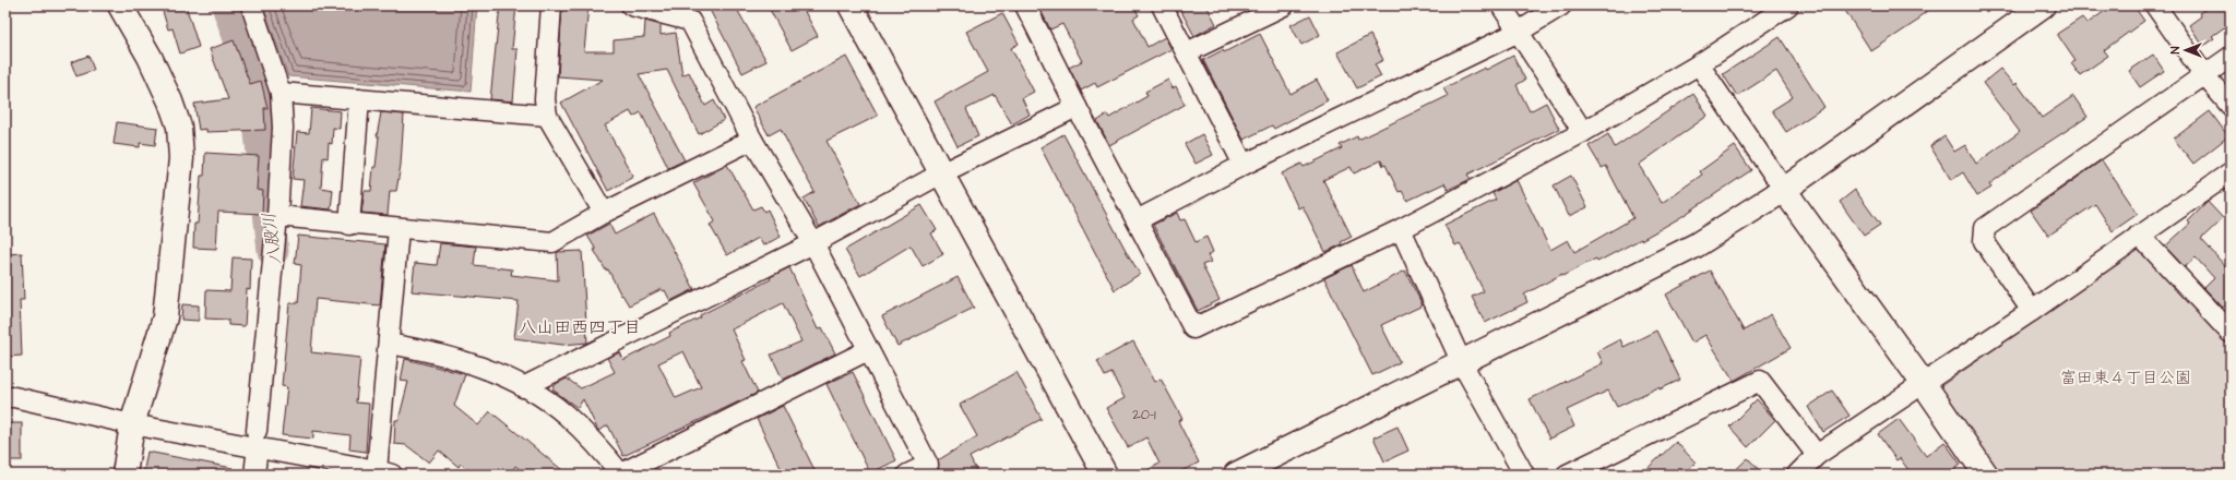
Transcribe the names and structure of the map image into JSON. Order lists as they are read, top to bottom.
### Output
{
  "districts": ["八山田西四丁目"],
  "water": ["八股川"],
  "parks": ["富田東４丁目公園"],
  "house_numbers": ["20-1"],
  "north": "left"
}
